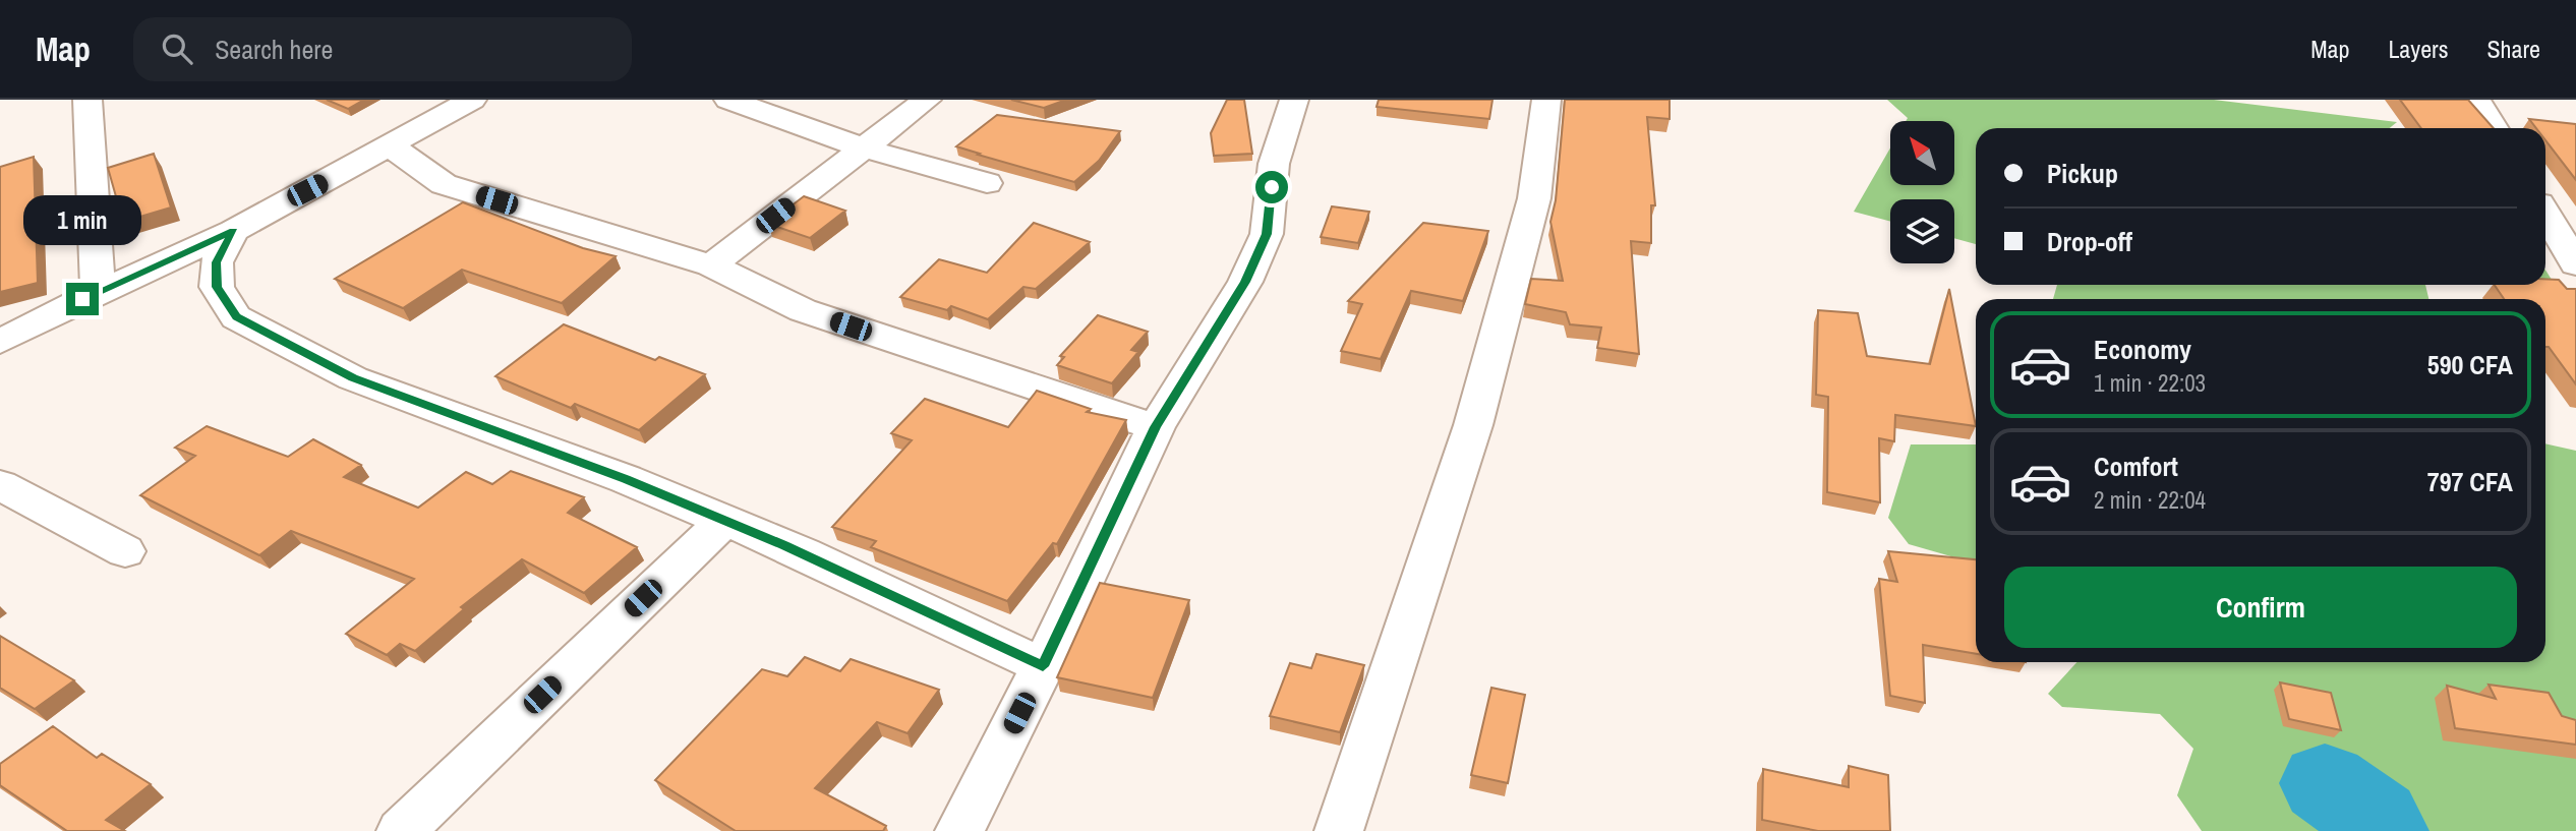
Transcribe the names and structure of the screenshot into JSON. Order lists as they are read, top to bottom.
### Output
{
  "north": "top left",
  "page": {
    "header": "Map",
    "search": "Search here",
    "nav": ["Map", "Layers", "Share"],
    "banner": ["Pickup", "Drop-off"],
    "bubble": "1 min",
    "list": [
      {
        "name": "Economy",
        "note": "1 min · 22:03",
        "value": "590 CFA"
      },
      {
        "name": "Comfort",
        "note": "2 min · 22:04",
        "value": "797 CFA"
      }
    ],
    "buttons": "Confirm"
  }
}
